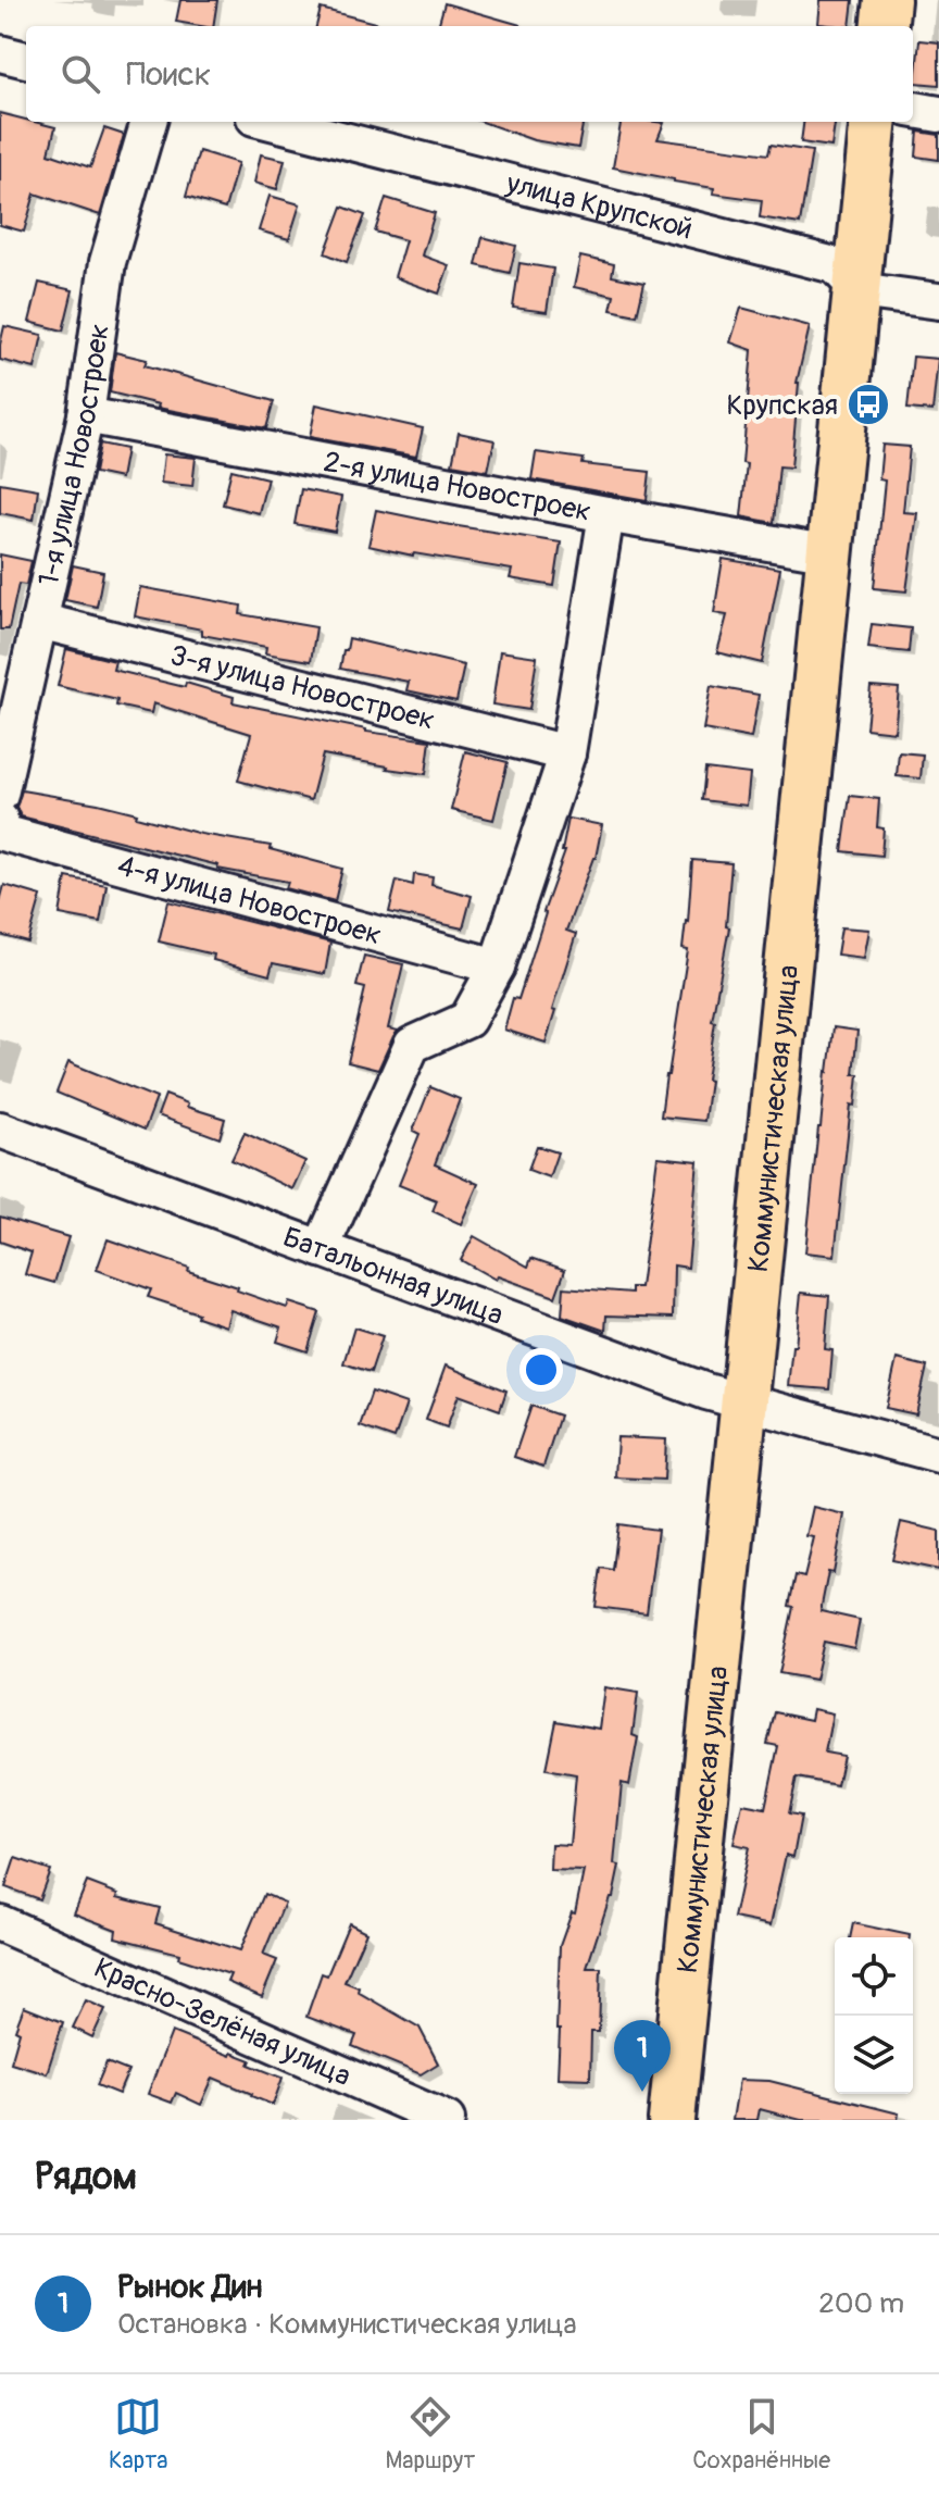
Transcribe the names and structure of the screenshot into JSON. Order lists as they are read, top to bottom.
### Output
{
  "streets": {
    "main road": ["Коммунистическая улица"],
    "street": [
      "улица Крупской",
      "1-я улица Новостроек",
      "2-я улица Новостроек",
      "3-я улица Новостроек",
      "4-я улица Новостроек",
      "Батальонная улица",
      "Красно-Зелёная улица"
    ]
  },
  "crossings": [
    ["улица Крупской", "Коммунистическая улица"],
    ["1-я улица Новостроек", "2-я улица Новостроек"],
    ["1-я улица Новостроек", "3-я улица Новостроек"],
    ["2-я улица Новостроек", "Коммунистическая улица"],
    ["Коммунистическая улица", "Батальонная улица"]
  ],
  "places": {
    "bus stop": ["Крупская"]
  },
  "page": {
    "search": "Поиск",
    "pins": "1",
    "heading": "Рядом",
    "list": [
      {
        "mark": "1",
        "name": "Рынок Дин",
        "note": "Остановка · Коммунистическая улица",
        "value": "200 m"
      }
    ],
    "nav": ["Карта", "Маршрут", "Сохранённые"]
  }
}
